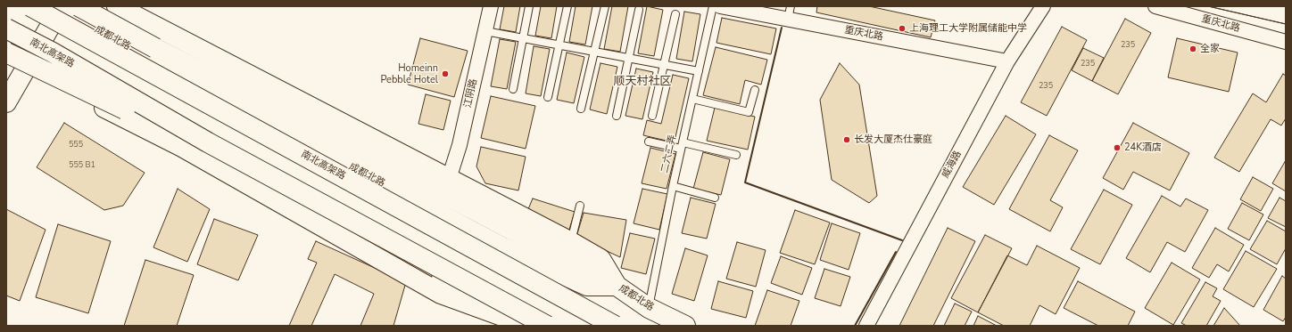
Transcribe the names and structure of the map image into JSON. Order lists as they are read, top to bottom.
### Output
{
  "streets": {
    "main road": ["成都北路", "南北高架路"],
    "street": ["重庆北路", "江阴路", "威海路"],
    "lane": ["二六二弄"]
  },
  "crossings": [
    ["重庆北路", "威海路"],
    ["成都北路", "二六二弄"]
  ],
  "districts": ["顺天村社区"],
  "places": [
    "上海理工大学附属储能中学",
    "全家",
    "Homeinn Pebble Hotel",
    "长发大厦杰仕豪庭",
    "24K酒店"
  ],
  "house_numbers": [
    "235",
    "235",
    "235",
    "555",
    "555 B1"
  ]
}
